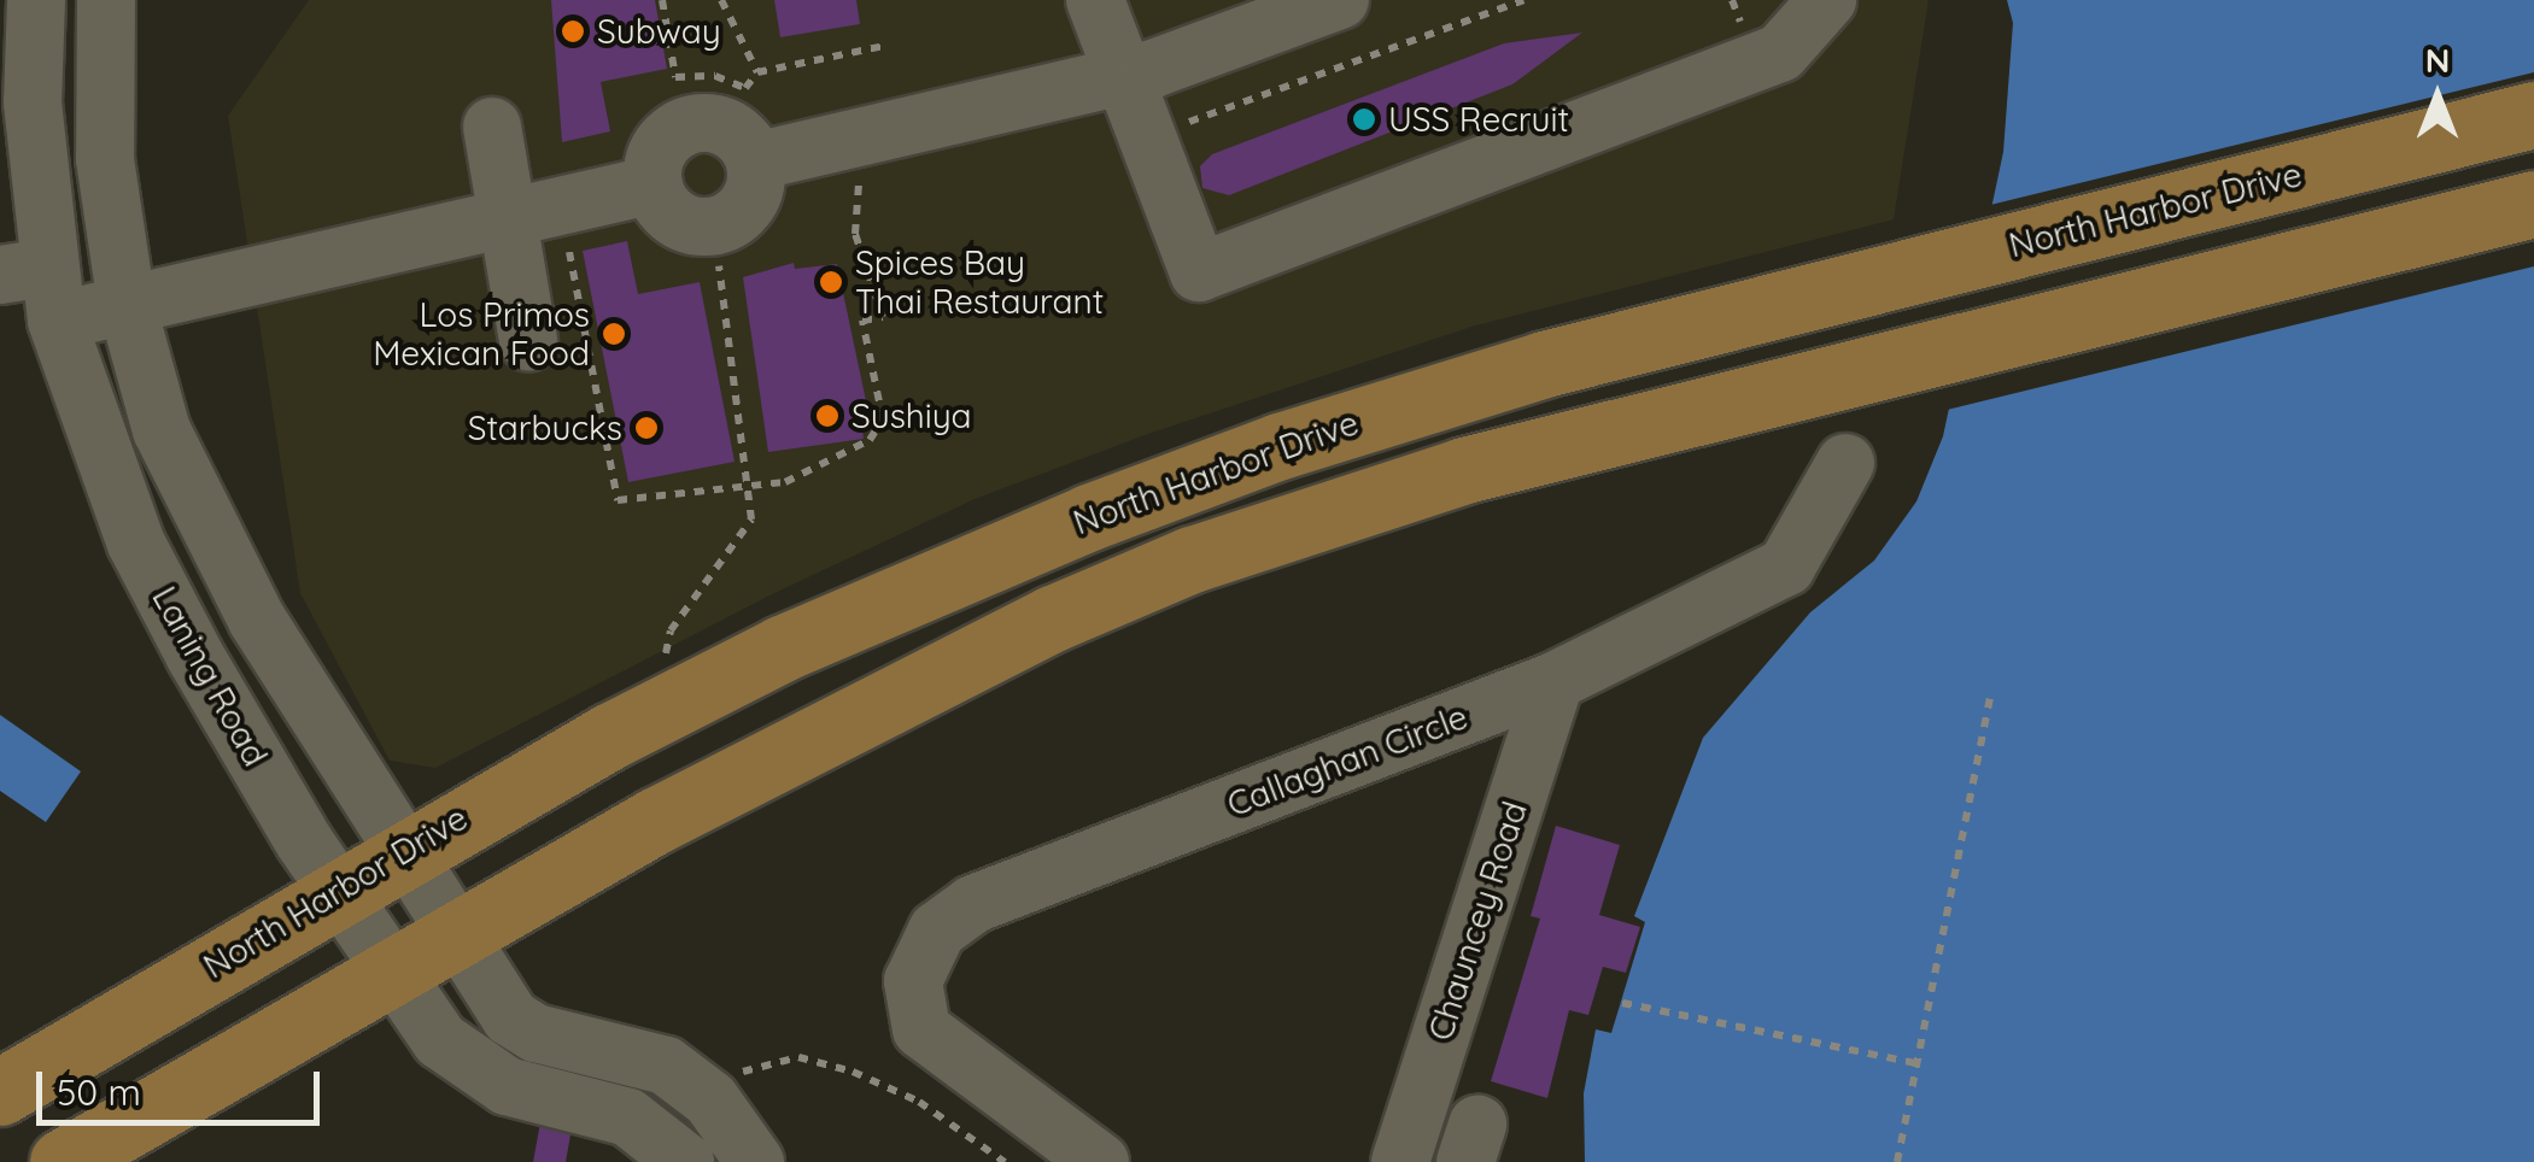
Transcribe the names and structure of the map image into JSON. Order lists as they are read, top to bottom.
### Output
{
  "streets": {
    "main road": ["North Harbor Drive"],
    "street": ["Laning Road", "Callaghan Circle", "Chauncey Road"]
  },
  "crossings": [
    ["North Harbor Drive", "Laning Road"],
    ["Callaghan Circle", "Chauncey Road"]
  ],
  "places": [
    "Subway",
    "USS Recruit",
    "Spices Bay Thai Restaurant",
    "Los Primos Mexican Food",
    "Sushiya",
    "Starbucks"
  ],
  "scale_bar": "50 m",
  "north": "top"
}
